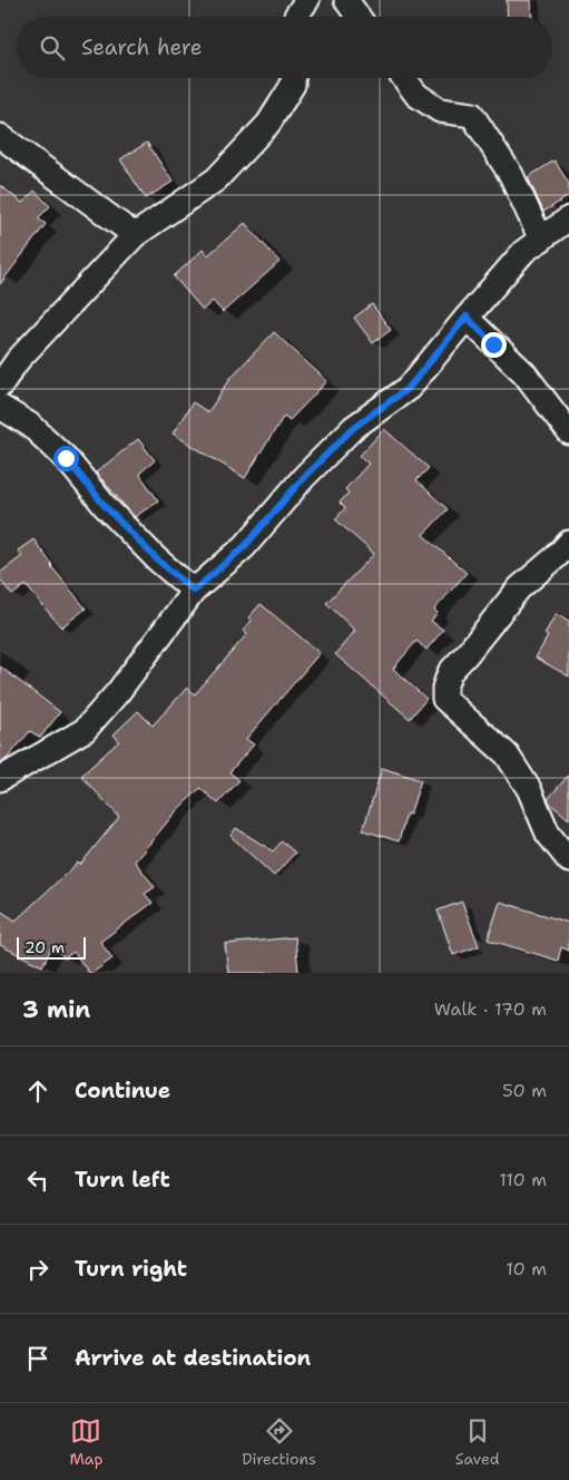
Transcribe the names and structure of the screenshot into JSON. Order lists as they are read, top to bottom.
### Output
{
  "scale_bar": "20 m",
  "page": {
    "search": "Search here",
    "scale": "20 m",
    "heading": ["3 min", "Walk · 170 m"],
    "list": [
      ["Continue", "50 m"],
      ["Turn left", "110 m"],
      ["Turn right", "10 m"],
      "Arrive at destination"
    ],
    "nav": ["Map", "Directions", "Saved"]
  }
}
